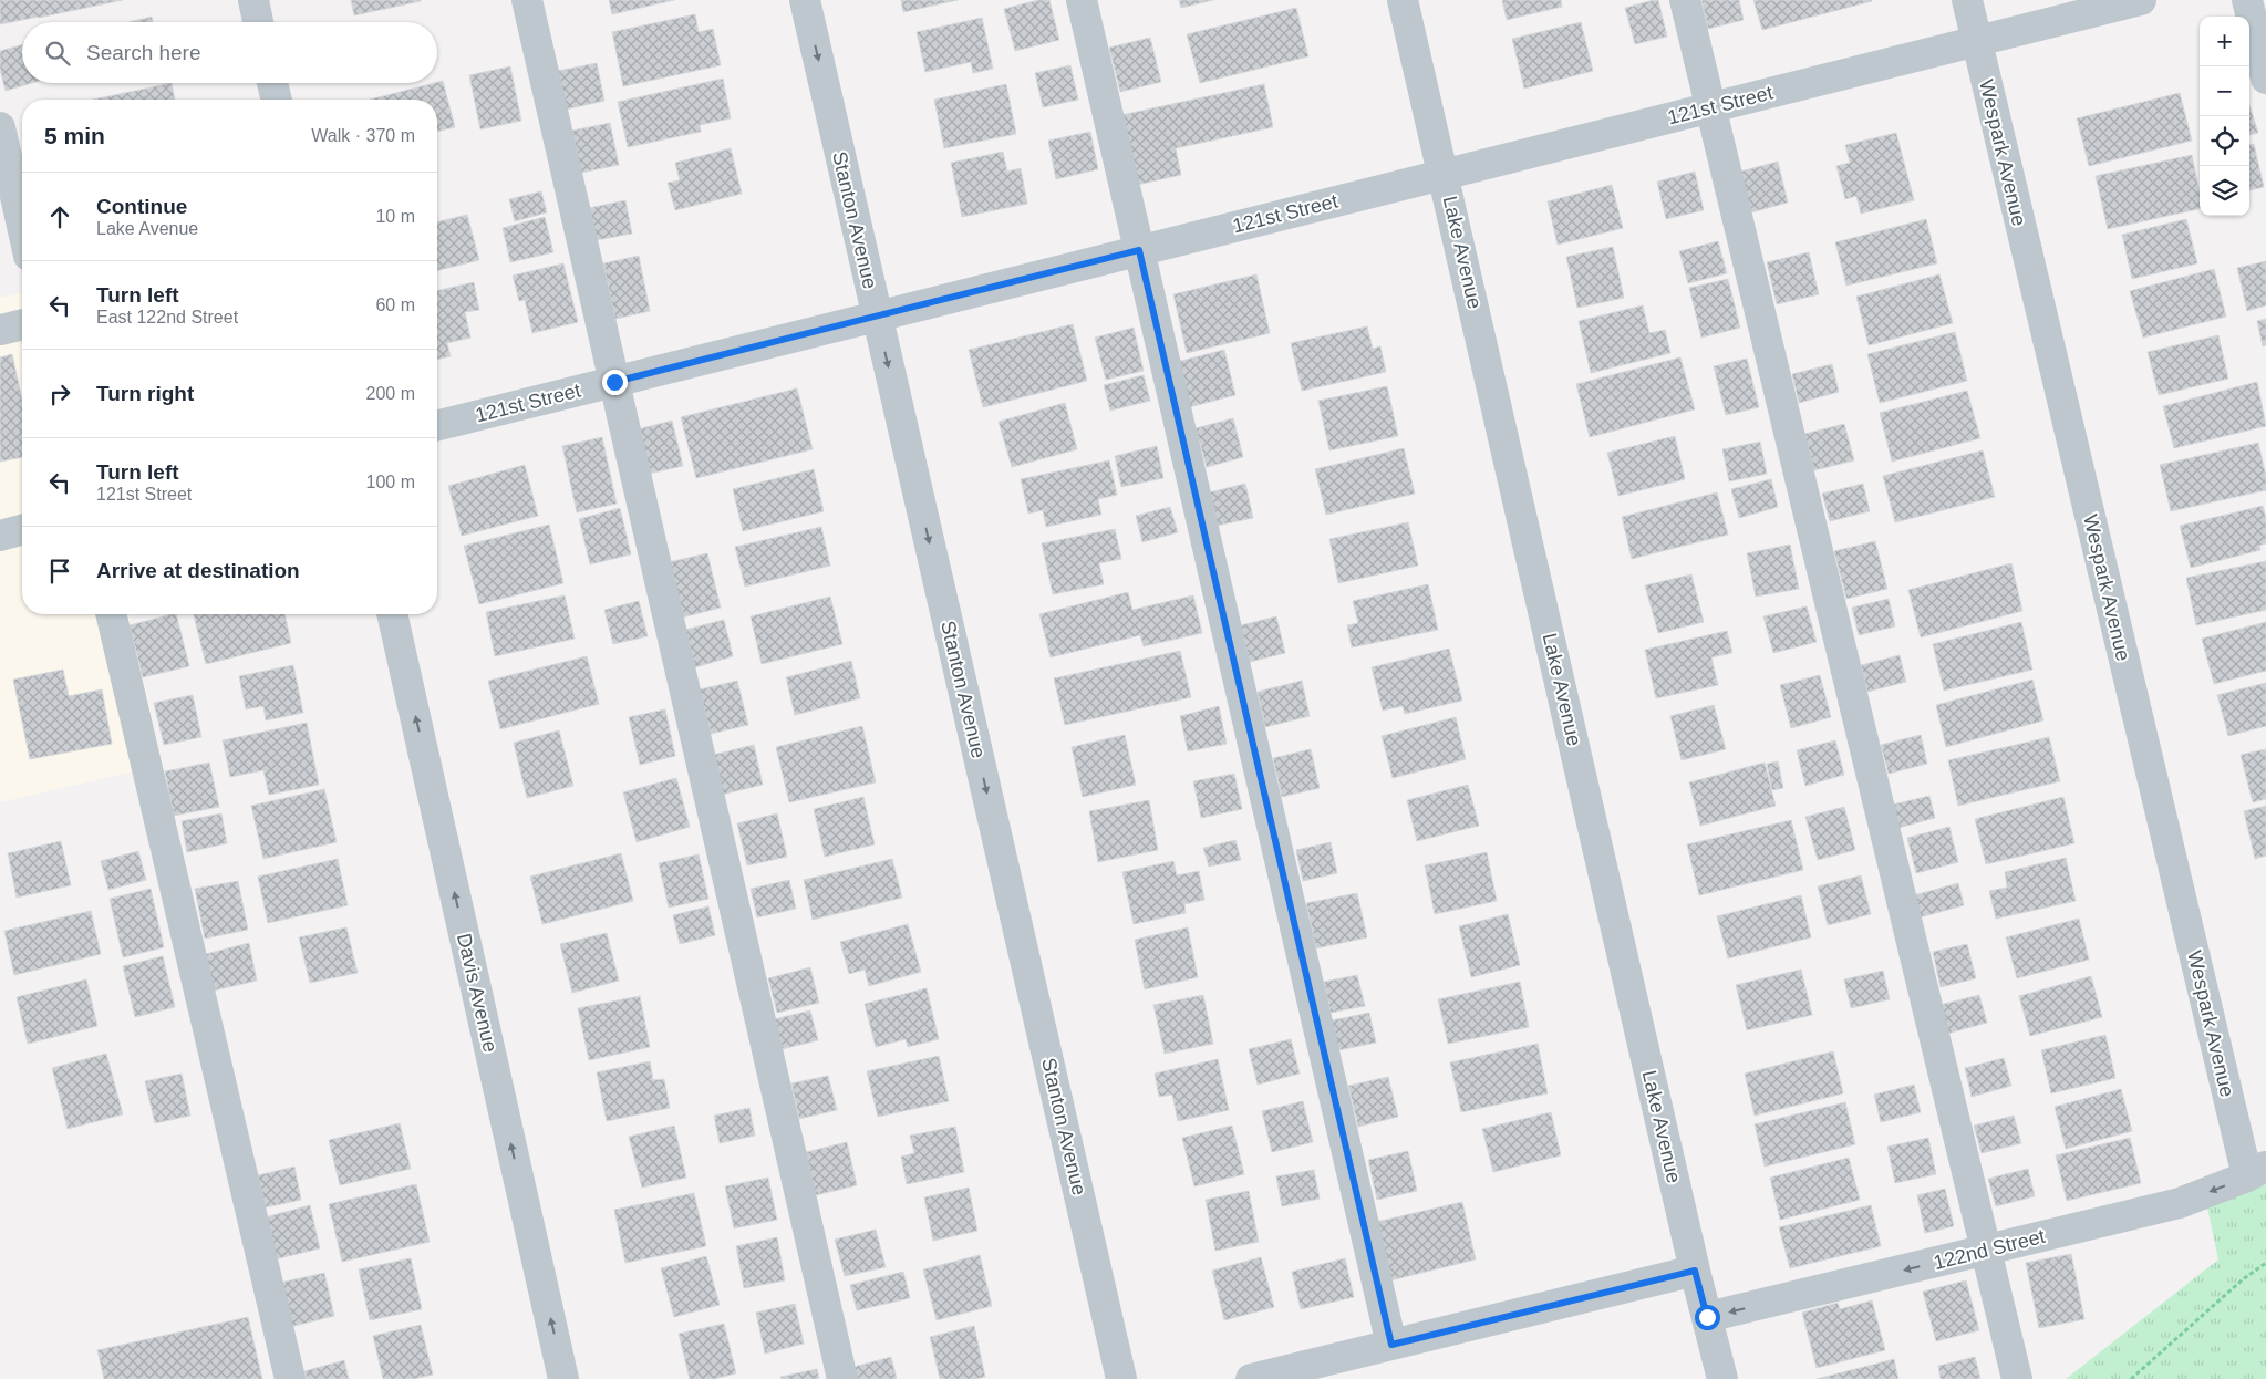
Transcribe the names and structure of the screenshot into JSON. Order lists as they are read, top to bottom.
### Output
{
  "streets": {
    "street": [
      "121st Street",
      "Wespark Avenue",
      "Stanton Avenue",
      "Lake Avenue",
      "Davis Avenue",
      "122nd Street"
    ]
  },
  "crossings": [
    ["121st Street", "Wespark Avenue"],
    ["121st Street", "Stanton Avenue"],
    ["121st Street", "Lake Avenue"],
    ["Wespark Avenue", "122nd Street"],
    ["Lake Avenue", "122nd Street"]
  ],
  "one_way": ["122nd Street"],
  "page": {
    "map_buttons": ["+", "−"],
    "search": "Search here",
    "heading": ["5 min", "Walk · 370 m"],
    "list": [
      ["Continue", "Lake Avenue", "10 m"],
      ["Turn left", "East 122nd Street", "60 m"],
      ["Turn right", "200 m"],
      ["Turn left", "121st Street", "100 m"],
      "Arrive at destination"
    ]
  }
}
